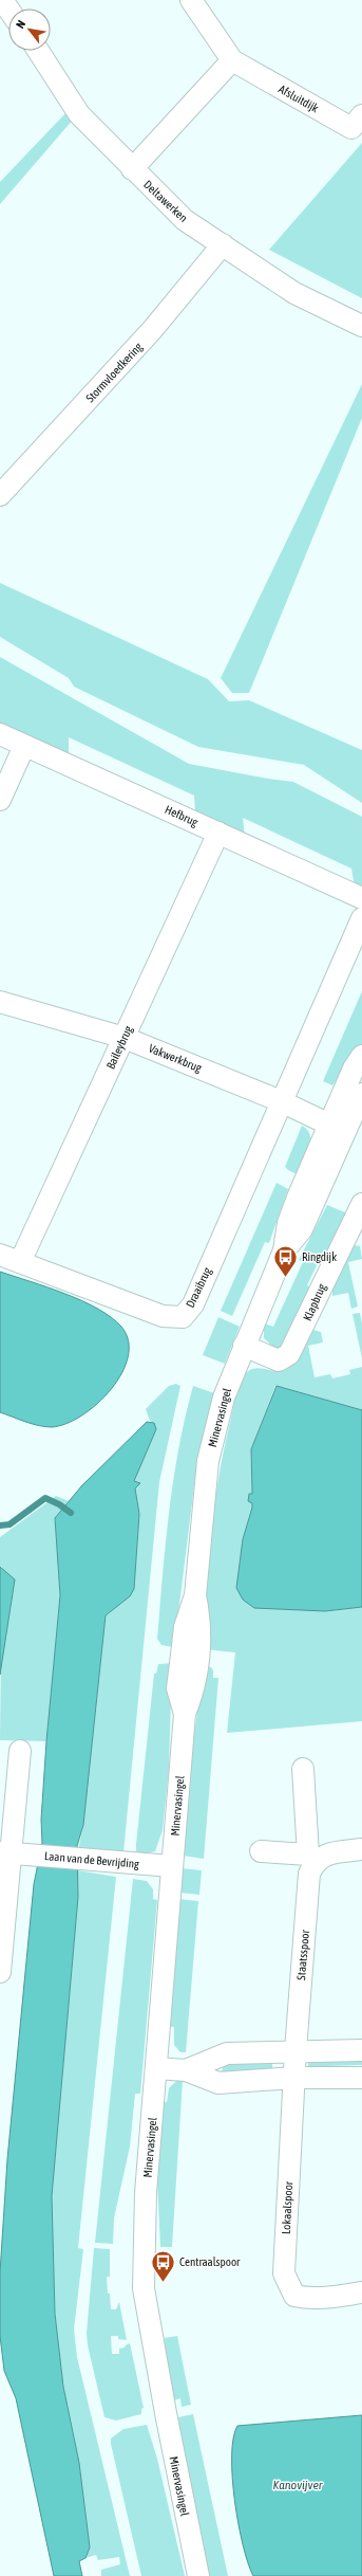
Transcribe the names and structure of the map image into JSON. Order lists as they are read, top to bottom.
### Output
{
  "streets": {
    "street": [
      "Afsluitdijk",
      "Deltawerken",
      "Stormvloedkering",
      "Hefbrug",
      "Baileybrug",
      "Vakwerkbrug",
      "Draaibrug",
      "Klapbrug",
      "Minervasingel",
      "Laan van de Bevrijding",
      "Staatsspoor",
      "Lokaalspoor"
    ]
  },
  "crossings": [
    ["Deltawerken", "Stormvloedkering"],
    ["Hefbrug", "Baileybrug"],
    ["Baileybrug", "Vakwerkbrug"],
    ["Baileybrug", "Draaibrug"],
    ["Vakwerkbrug", "Draaibrug"],
    ["Vakwerkbrug", "Minervasingel"],
    ["Klapbrug", "Minervasingel"],
    ["Minervasingel", "Laan van de Bevrijding"],
    ["Staatsspoor", "Lokaalspoor"]
  ],
  "water": ["Kanovijver"],
  "places": {
    "bus stop": ["Ringdijk", "Centraalspoor"]
  },
  "north": "top left"
}
